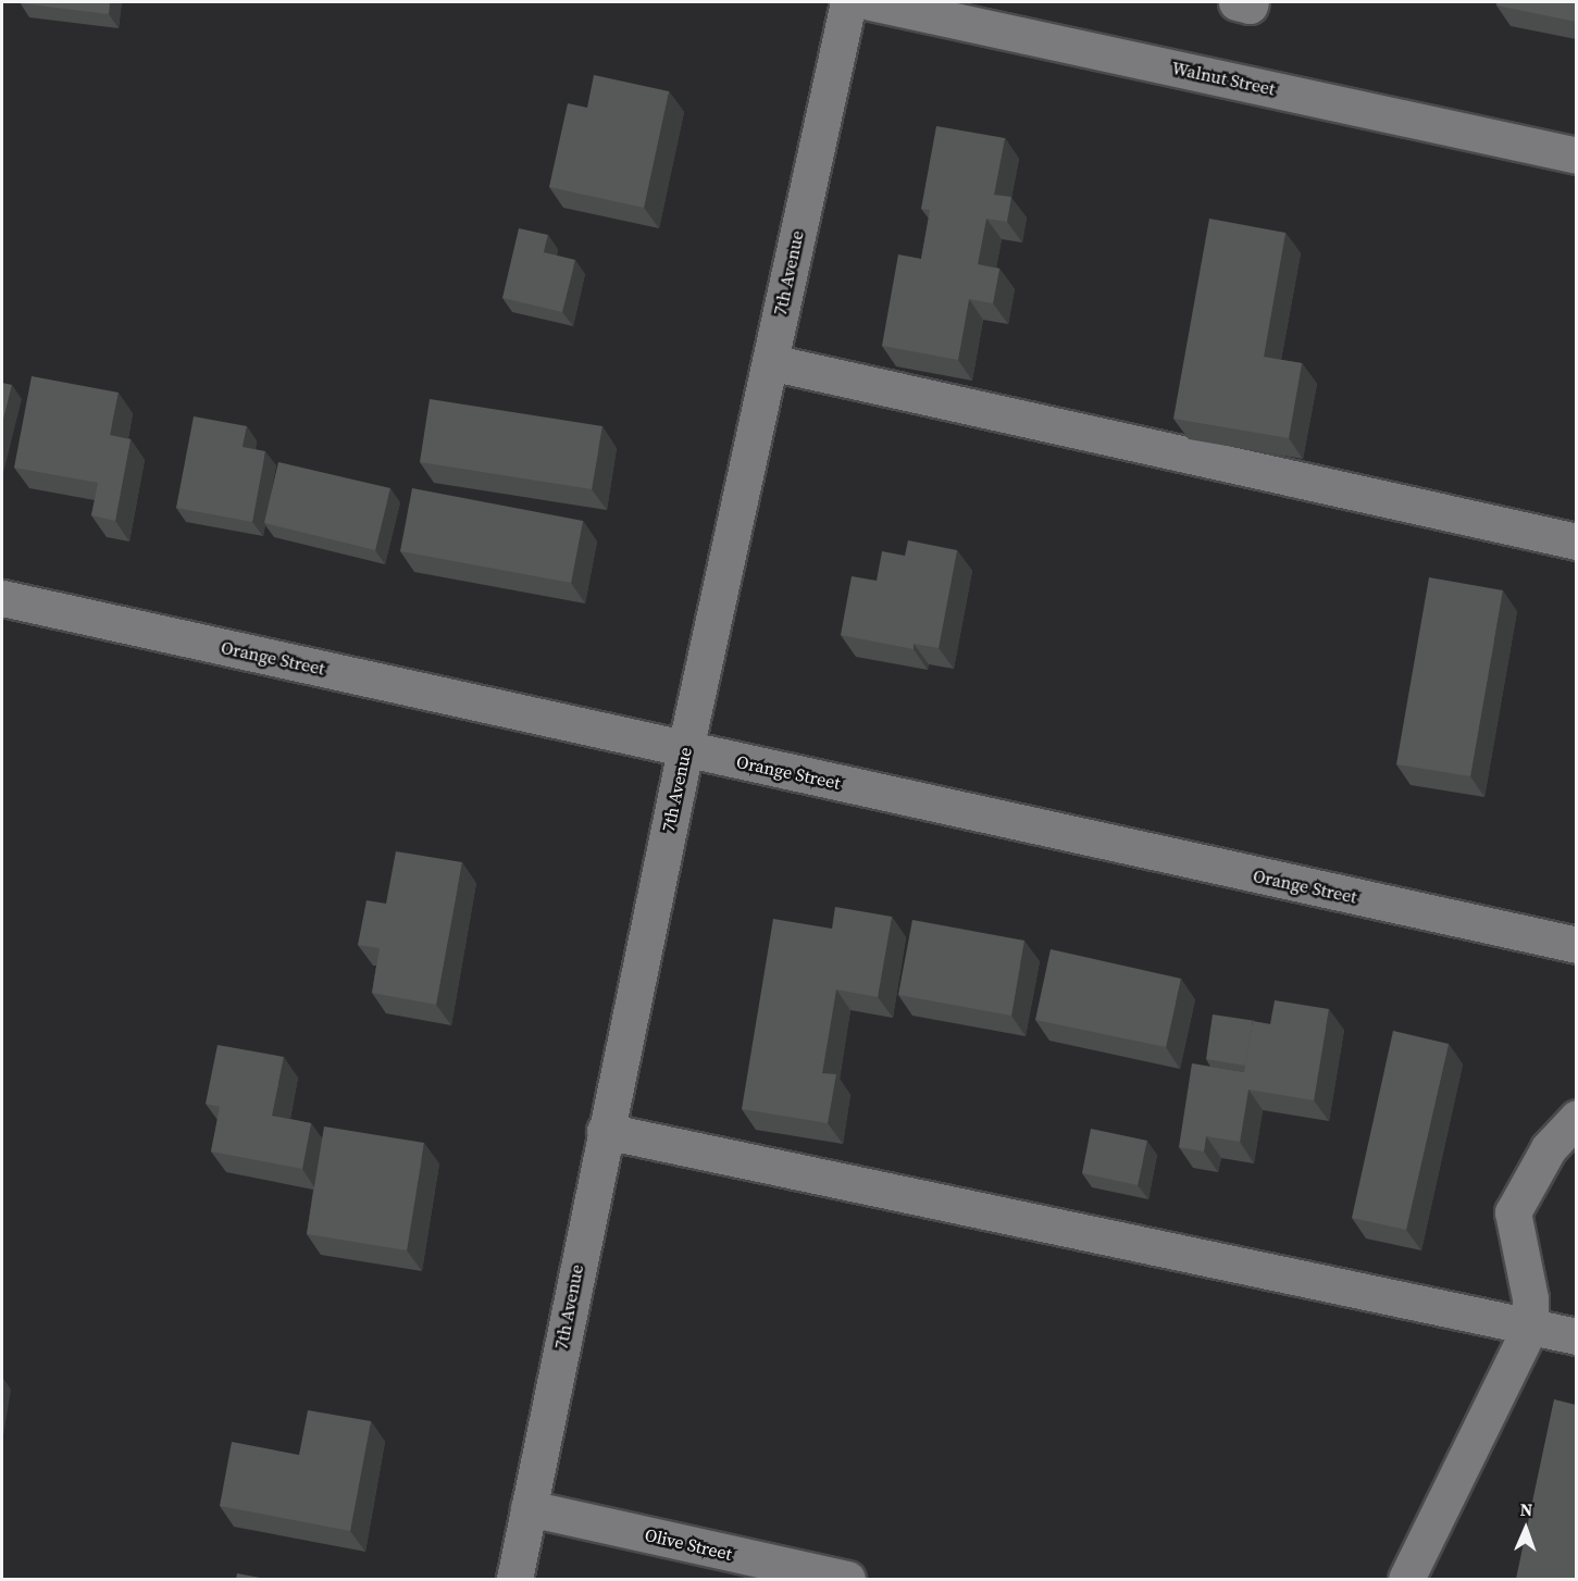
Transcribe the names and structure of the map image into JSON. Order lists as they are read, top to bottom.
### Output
{
  "streets": {
    "street": [
      "Walnut Street",
      "7th Avenue",
      "Orange Street",
      "Olive Street"
    ]
  },
  "crossings": [
    ["7th Avenue", "Orange Street"],
    ["7th Avenue", "Olive Street"]
  ],
  "north": "top"
}
